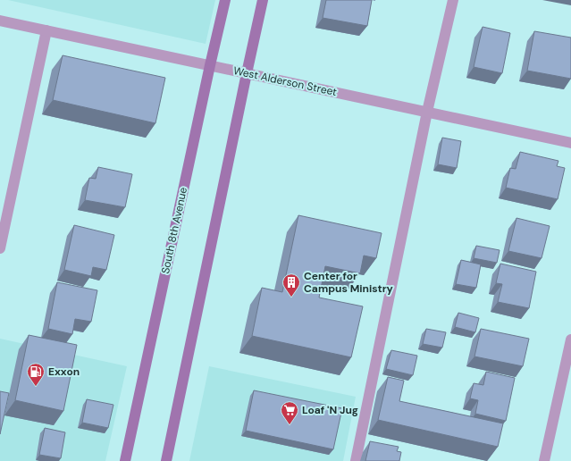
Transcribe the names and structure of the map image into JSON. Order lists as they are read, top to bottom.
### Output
{
  "streets": {
    "street": ["West Alderson Street", "South 8th Avenue"]
  },
  "crossings": [
    ["West Alderson Street", "South 8th Avenue"]
  ],
  "places": {
    "building": ["Center for Campus Ministry"],
    "fuel station": ["Exxon"],
    "supermarket": ["Loaf 'N Jug"]
  }
}
